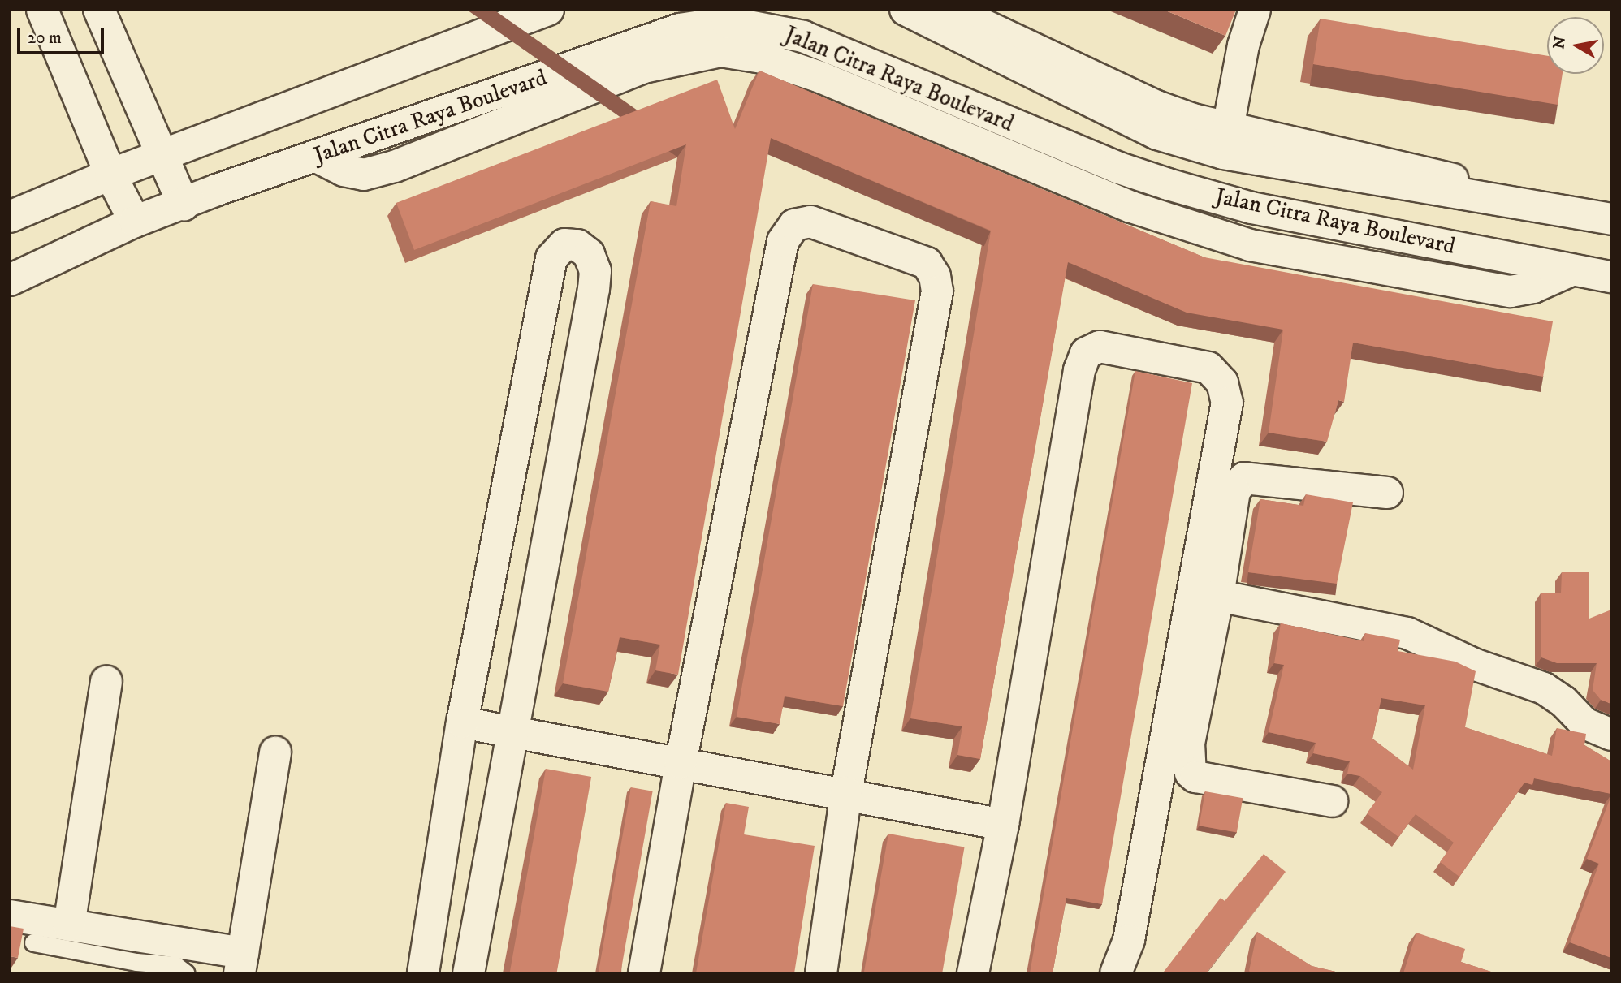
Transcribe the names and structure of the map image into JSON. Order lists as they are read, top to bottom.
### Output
{
  "streets": {
    "street": ["Jalan Citra Raya Boulevard"]
  },
  "scale_bar": "20 m",
  "north": "left"
}
